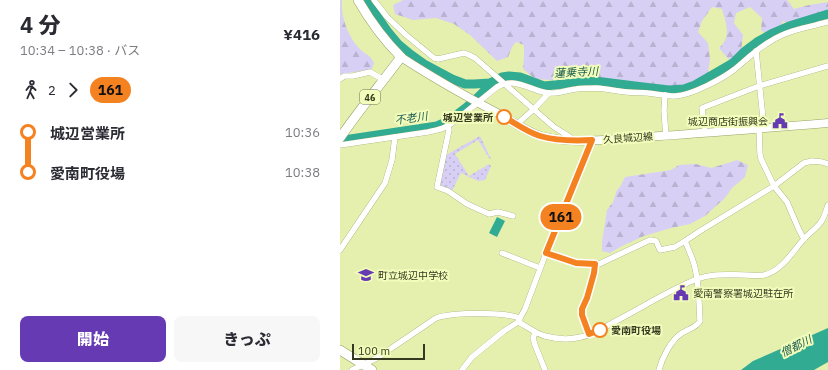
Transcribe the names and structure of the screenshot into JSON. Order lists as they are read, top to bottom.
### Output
{
  "streets": {
    "main road": ["46", "久良城辺線"]
  },
  "crossings": [
    ["46", "久良城辺線"]
  ],
  "water": ["蓮乗寺川", "不老川", "僧都川"],
  "places": {
    "other": ["城辺営業所", "愛南町役場"],
    "public building": ["城辺商店街振興会", "愛南警察署城辺駐在所"],
    "school or university": ["町立城辺中学校"]
  },
  "lines": ["bus line 161"],
  "scale_bar": "100 m",
  "page": {
    "heading": ["4 分", "10:34 – 10:38 · バス", "¥416"],
    "on_map": "161",
    "legs": ["2", "161"],
    "list": [
      {
        "name": "城辺営業所",
        "value": "10:36"
      },
      {
        "name": "愛南町役場",
        "value": "10:38"
      }
    ],
    "buttons": ["開始", "きっぷ"],
    "scale": "100 m"
  }
}
